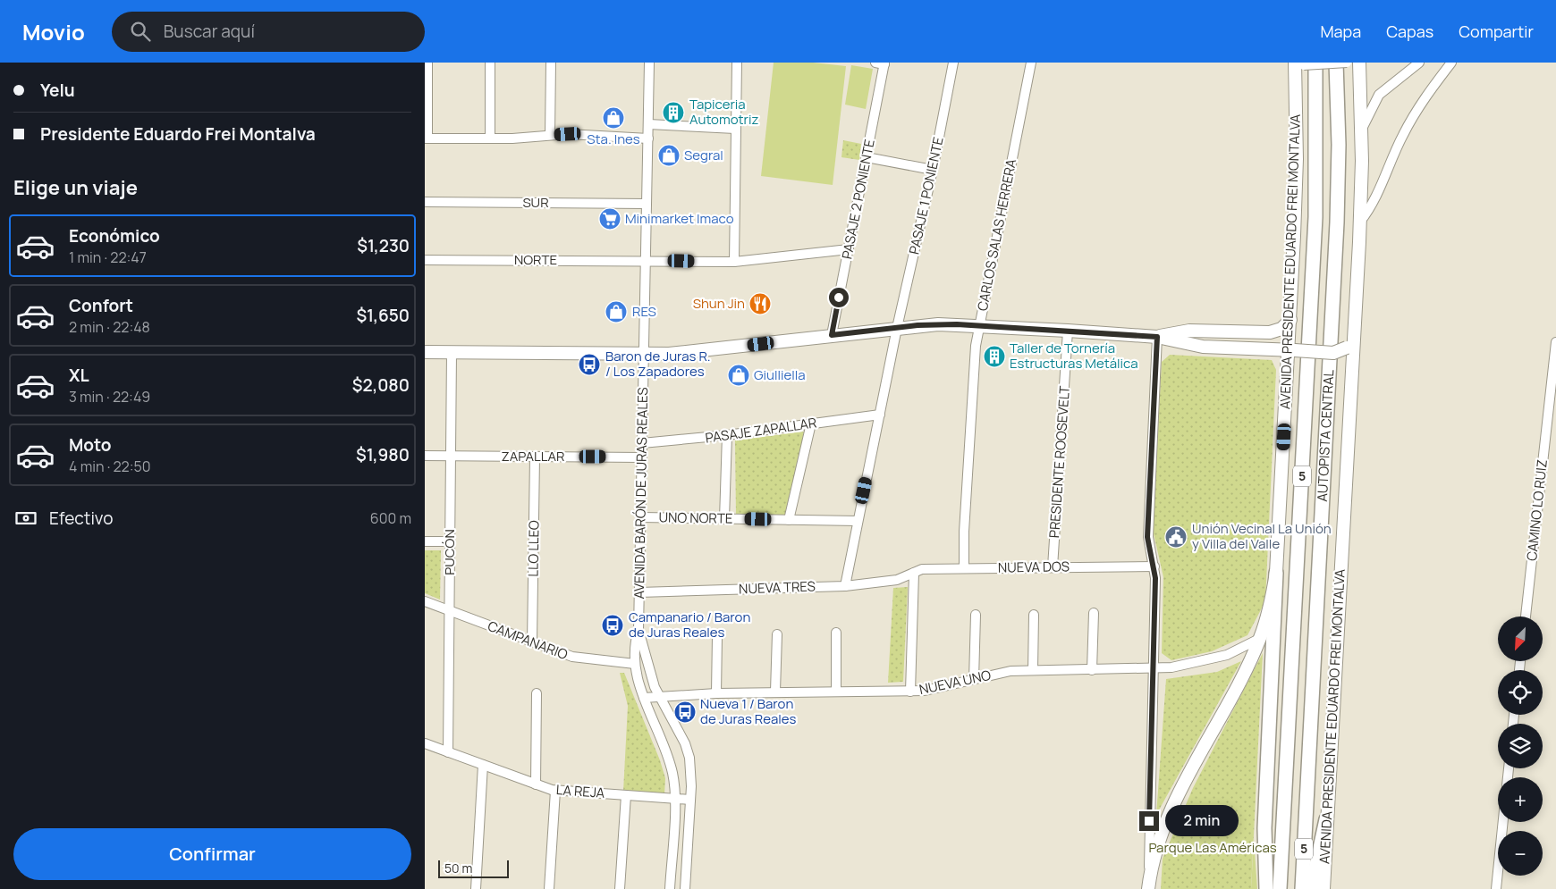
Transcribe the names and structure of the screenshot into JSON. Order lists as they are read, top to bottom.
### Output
{
  "streets": {
    "highway": ["AUTOPISTA CENTRAL", "5"],
    "main road": ["AVENIDA PRESIDENTE EDUARDO FREI MONTALVA"],
    "street": [
      "PASAJE 1 PONIENTE",
      "PASAJE 2 PONIENTE",
      "SUR",
      "CARLOS SALAS HERRERA",
      "NORTE",
      "PASAJE ZAPALLAR",
      "ZAPALLAR",
      "PRESIDENTE ROOSEVELT",
      "AVENIDA BARÓN DE JURAS REALES",
      "CAMINO LO RUIZ",
      "UNO NORTE",
      "LLO LLEO",
      "PUCÓN",
      "NUEVA DOS",
      "NUEVA TRES",
      "CAMPANARIO",
      "NUEVA UNO",
      "LA REJA"
    ]
  },
  "crossings": [
    ["PASAJE 1 PONIENTE", "PASAJE ZAPALLAR"],
    ["PASAJE 1 PONIENTE", "UNO NORTE"],
    ["PASAJE 1 PONIENTE", "NUEVA TRES"],
    ["PASAJE 2 PONIENTE", "NORTE"],
    ["SUR", "AVENIDA BARÓN DE JURAS REALES"],
    ["CARLOS SALAS HERRERA", "NUEVA DOS"],
    ["NORTE", "AVENIDA BARÓN DE JURAS REALES"],
    ["AVENIDA PRESIDENTE EDUARDO FREI MONTALVA", "AUTOPISTA CENTRAL"],
    ["AVENIDA PRESIDENTE EDUARDO FREI MONTALVA", "NUEVA UNO"],
    ["PASAJE ZAPALLAR", "AVENIDA BARÓN DE JURAS REALES"],
    ["ZAPALLAR", "AVENIDA BARÓN DE JURAS REALES"],
    ["ZAPALLAR", "LLO LLEO"],
    ["ZAPALLAR", "PUCÓN"],
    ["PRESIDENTE ROOSEVELT", "NUEVA DOS"],
    ["AVENIDA BARÓN DE JURAS REALES", "UNO NORTE"],
    ["AVENIDA BARÓN DE JURAS REALES", "NUEVA TRES"],
    ["AVENIDA BARÓN DE JURAS REALES", "CAMPANARIO"],
    ["AVENIDA BARÓN DE JURAS REALES", "NUEVA UNO"],
    ["AVENIDA BARÓN DE JURAS REALES", "LA REJA"],
    ["LLO LLEO", "CAMPANARIO"],
    ["PUCÓN", "CAMPANARIO"],
    ["PUCÓN", "LA REJA"],
    ["NUEVA DOS", "NUEVA TRES"]
  ],
  "parks": ["Parque Las Américas"],
  "places": {
    "building": ["Tapiceria Automotriz", "Taller de Tornería Estructuras Metálica"],
    "shop": [
      "Sta. Ines",
      "Segral",
      "RES",
      "Giulliella"
    ],
    "supermarket": ["Minimarket Imaco"],
    "restaurant": ["Shun Jin"],
    "bus stop": ["Baron de Juras R. / Los Zapadores", "Campanario / Baron de Juras Reales", "Nueva 1 / Baron de Juras Reales"],
    "public building": ["Unión Vecinal La Unión y Villa del Valle"]
  },
  "scale_bar": "50 m",
  "north": "bottom left",
  "page": {
    "header": "Movio",
    "search": "Buscar aquí",
    "nav": ["Mapa", "Capas", "Compartir"],
    "banner": ["Yelu", "Presidente Eduardo Frei Montalva"],
    "heading": "Elige un viaje",
    "list": [
      {
        "name": "Económico",
        "note": "1 min · 22:47",
        "value": "$1,230"
      },
      {
        "name": "Confort",
        "note": "2 min · 22:48",
        "value": "$1,650"
      },
      {
        "name": "XL",
        "note": "3 min · 22:49",
        "value": "$2,080"
      },
      {
        "name": "Moto",
        "note": "4 min · 22:50",
        "value": "$1,980"
      }
    ],
    "pay": ["Efectivo", "600 m"],
    "map_buttons": ["+", "−"],
    "bubble": "2 min",
    "buttons": "Confirmar",
    "scale": "50 m"
  }
}
